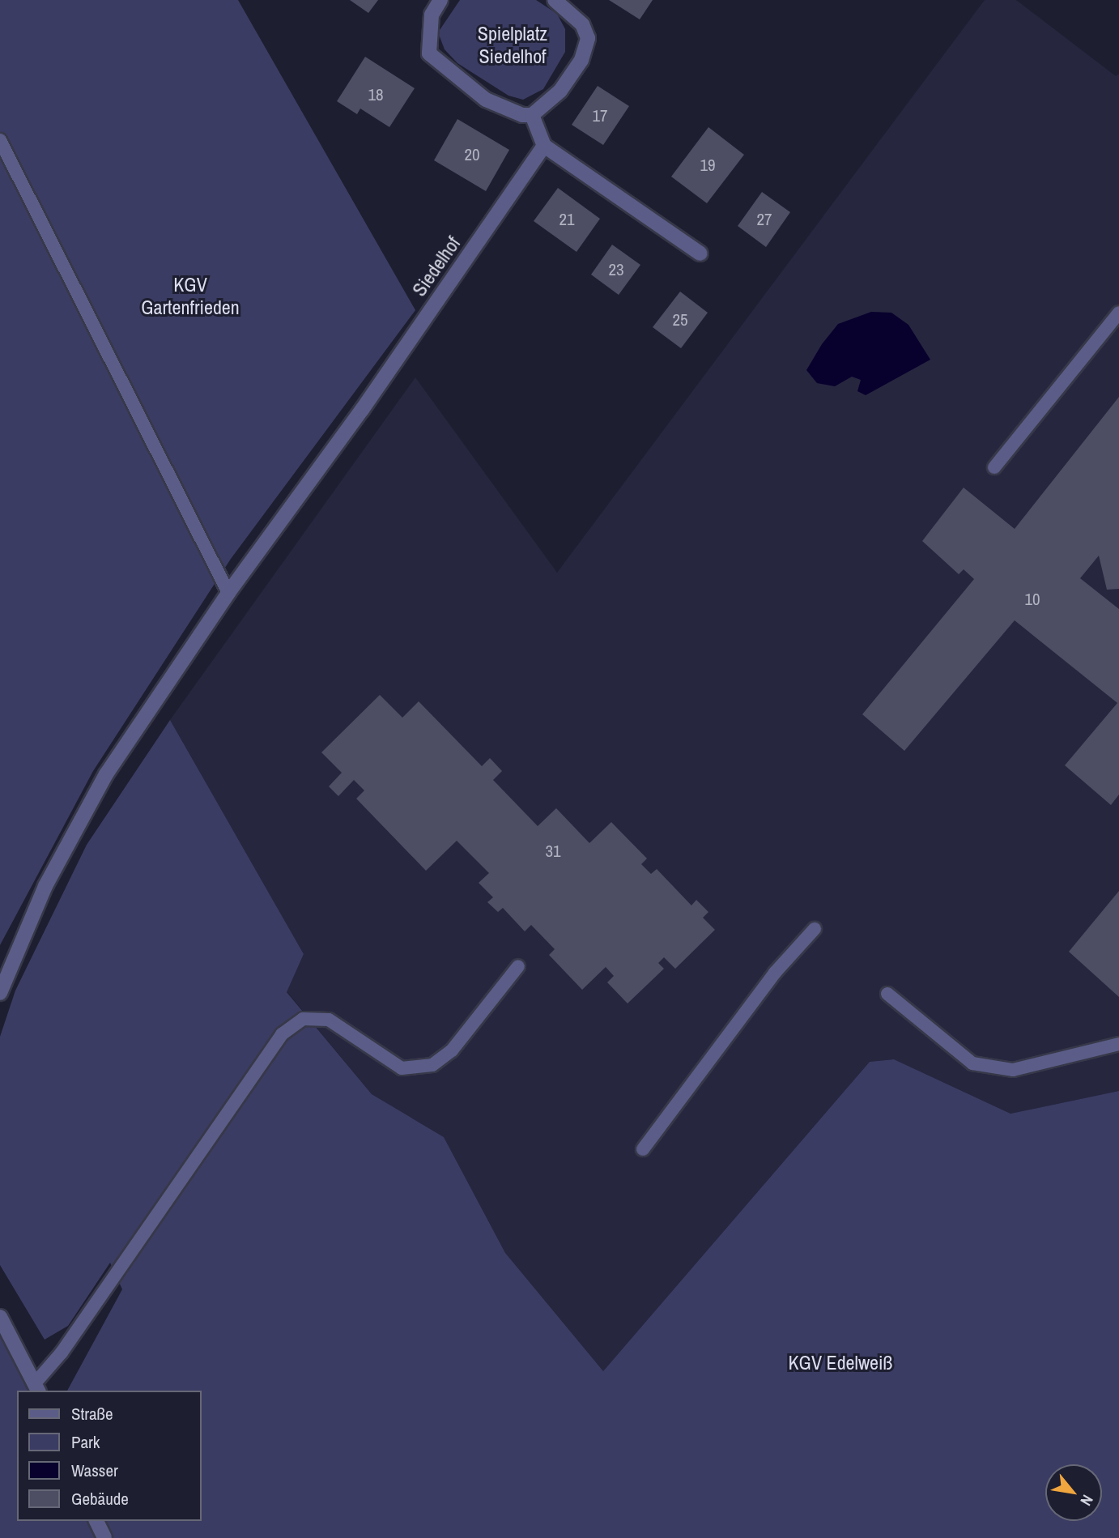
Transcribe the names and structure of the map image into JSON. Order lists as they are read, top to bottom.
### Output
{
  "streets": {
    "street": ["Siedelhof"]
  },
  "parks": ["Spielplatz Siedelhof", "KGV Gartenfrieden", "KGV Edelweiß"],
  "house_numbers": [
    "18",
    "17",
    "20",
    "19",
    "21",
    "27",
    "23",
    "25",
    "10",
    "31"
  ],
  "legend": [
    "Straße",
    "Park",
    "Wasser",
    "Gebäude"
  ],
  "north": "bottom right"
}
